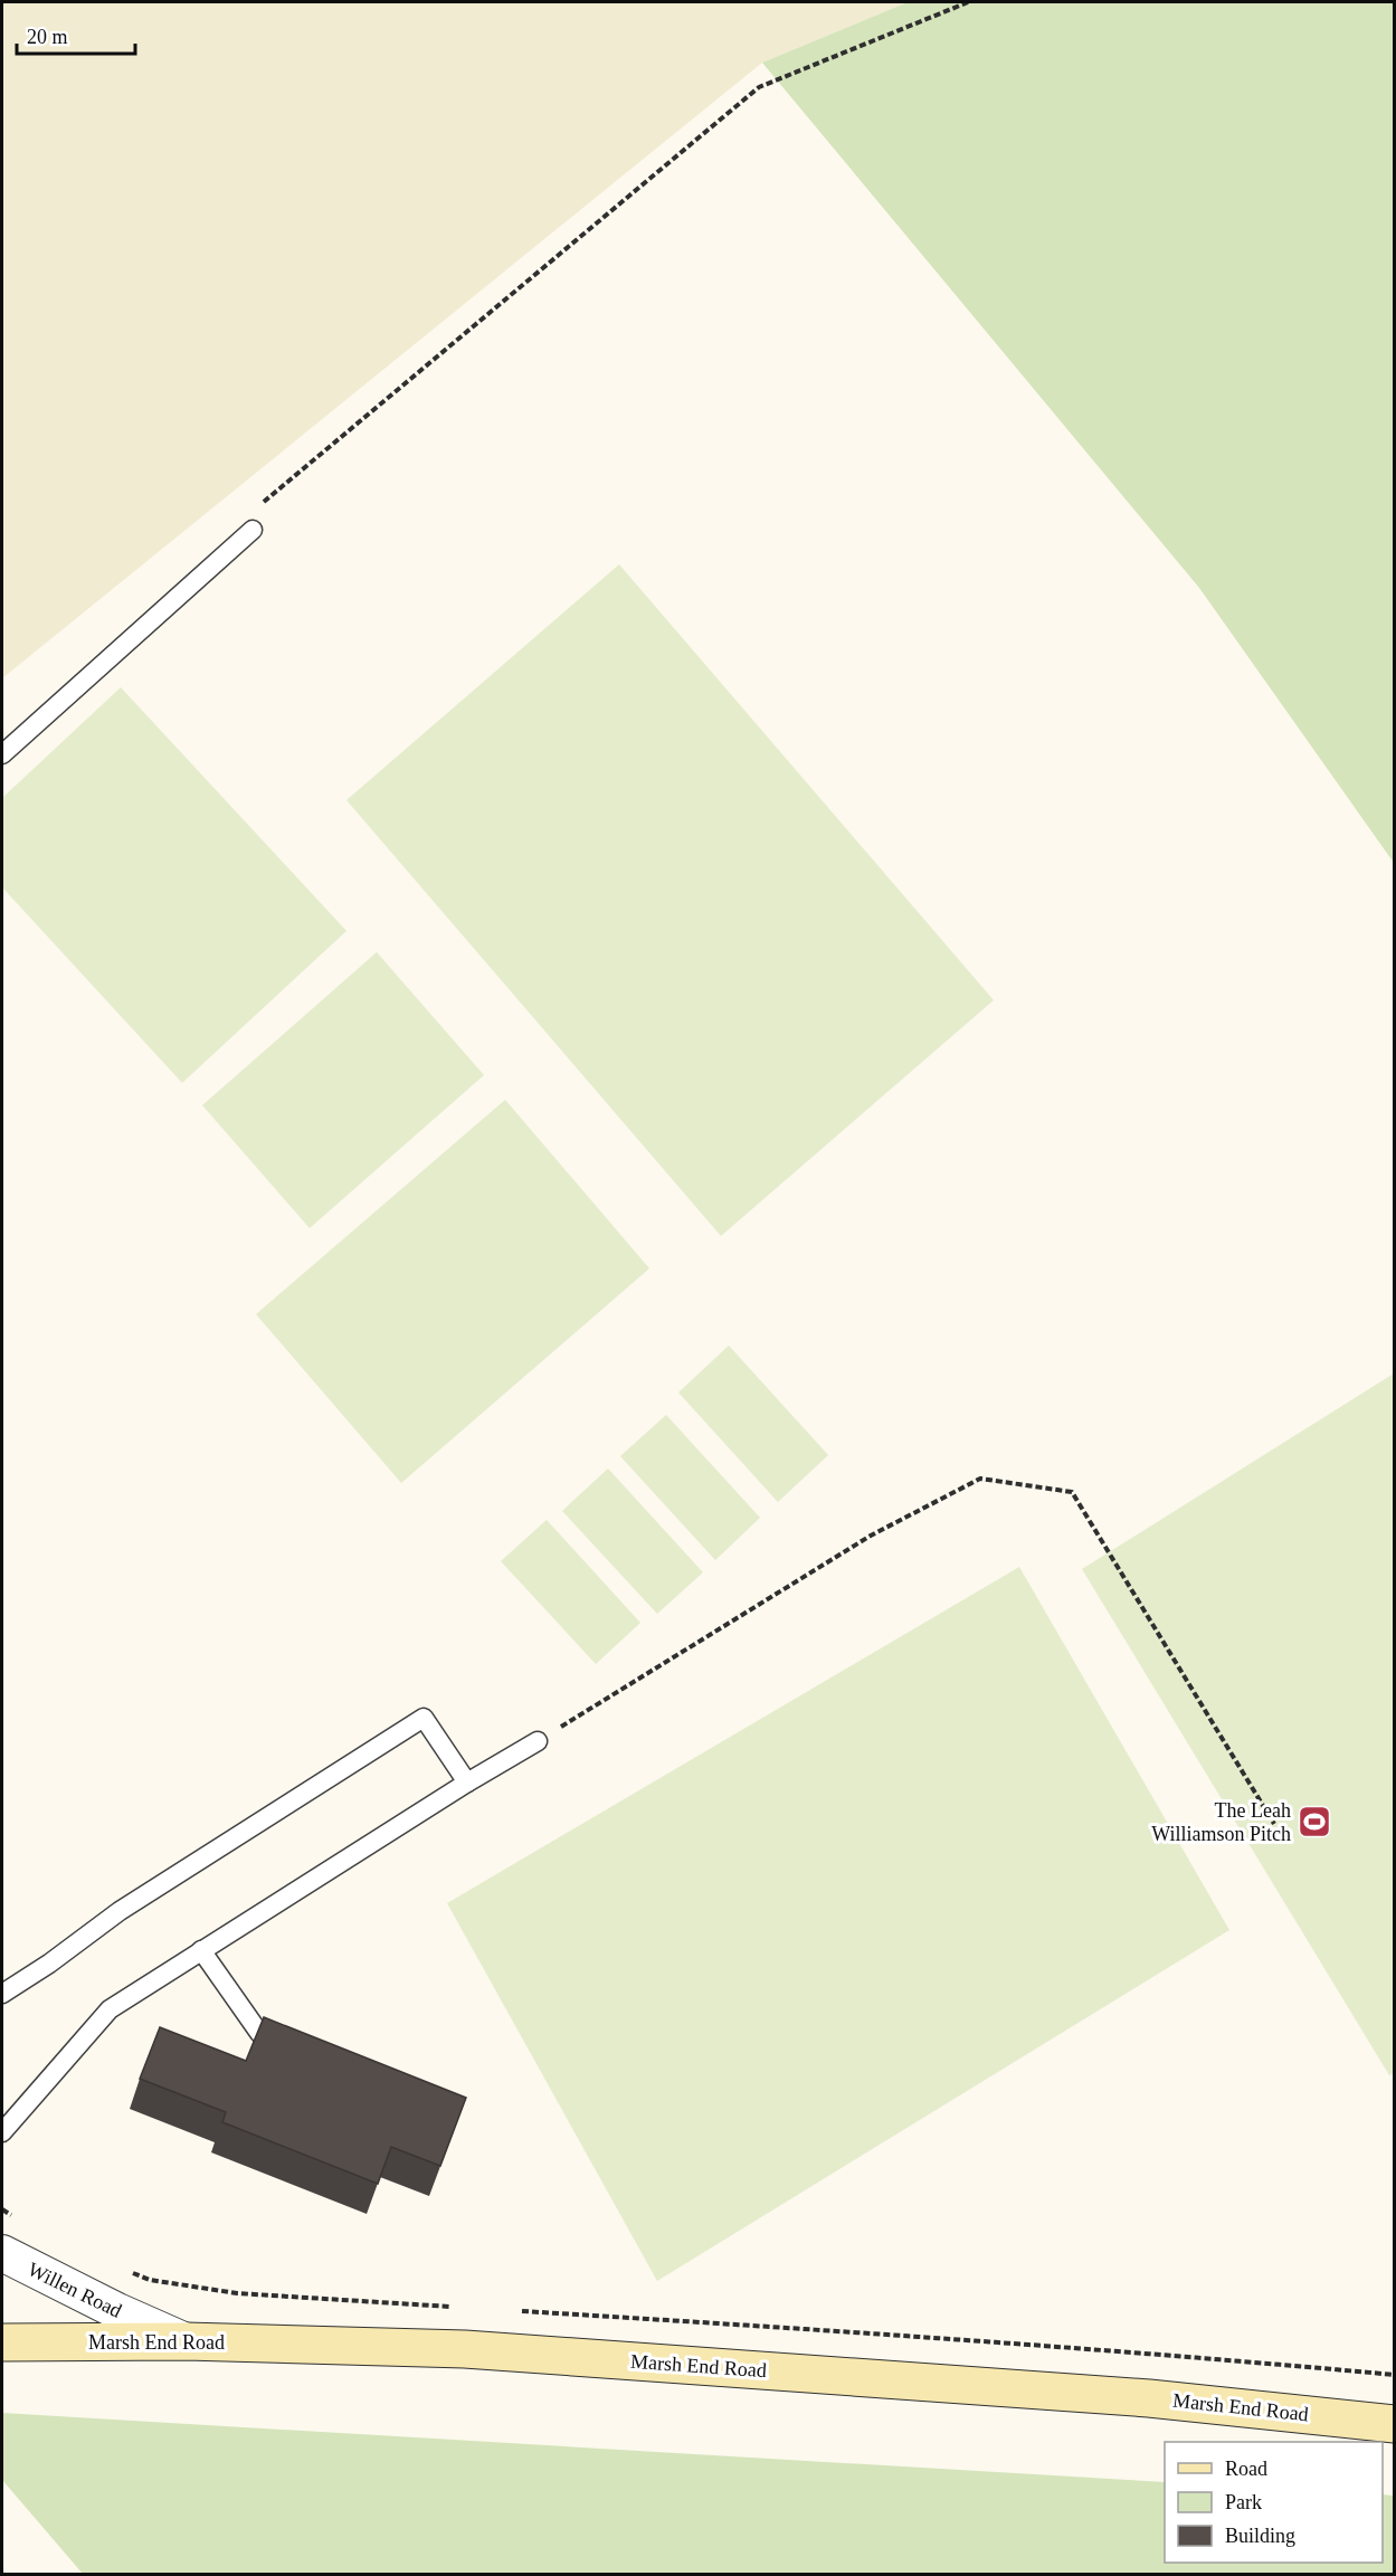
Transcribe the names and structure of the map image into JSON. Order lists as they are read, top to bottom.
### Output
{
  "streets": {
    "street": ["Willen Road", "Marsh End Road"]
  },
  "crossings": [
    ["Willen Road", "Marsh End Road"]
  ],
  "places": {
    "sports": ["The Leah Williamson Pitch"]
  },
  "legend": ["Road", "Park", "Building"],
  "scale_bar": "20 m"
}
